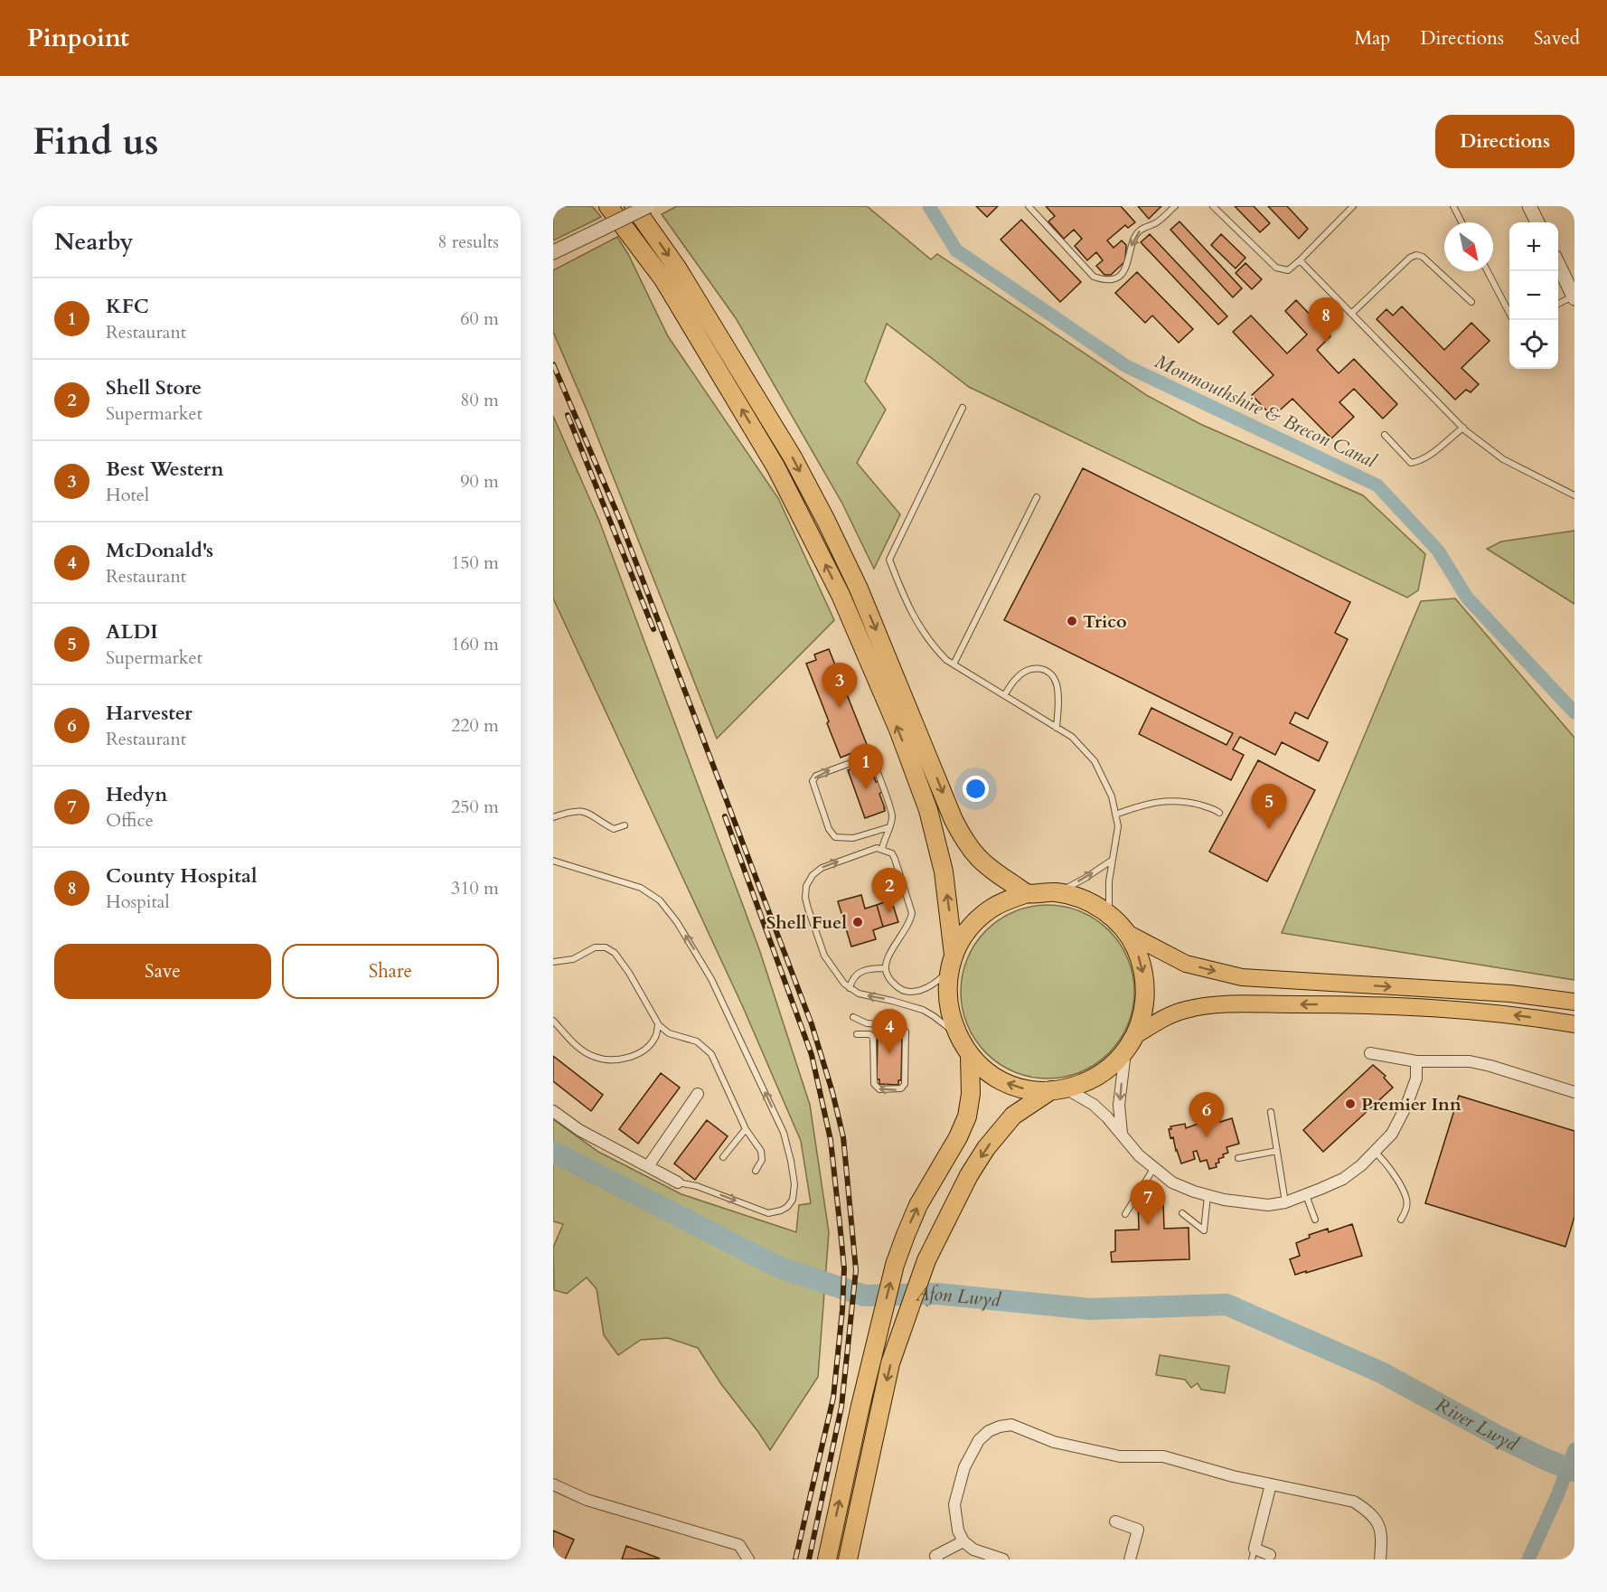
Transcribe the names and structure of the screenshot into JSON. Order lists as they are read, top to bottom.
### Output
{
  "water": ["Monmouthshire & Brecon Canal", "Afon Lwyd", "River Lwyd"],
  "places": ["Trico", "Shell Fuel", "Premier Inn"],
  "north": "bottom right",
  "page": {
    "header": "Pinpoint",
    "nav": ["Map", "Directions", "Saved"],
    "buttons": [
      "Directions",
      ["Save", "Share"]
    ],
    "title": "Find us",
    "heading": ["Nearby", "8 results"],
    "map_buttons": ["+", "−"],
    "list": [
      {
        "mark": "1",
        "name": "KFC",
        "note": "Restaurant",
        "value": "60 m"
      },
      {
        "mark": "2",
        "name": "Shell Store",
        "note": "Supermarket",
        "value": "80 m"
      },
      {
        "mark": "3",
        "name": "Best Western",
        "note": "Hotel",
        "value": "90 m"
      },
      {
        "mark": "4",
        "name": "McDonald's",
        "note": "Restaurant",
        "value": "150 m"
      },
      {
        "mark": "5",
        "name": "ALDI",
        "note": "Supermarket",
        "value": "160 m"
      },
      {
        "mark": "6",
        "name": "Harvester",
        "note": "Restaurant",
        "value": "220 m"
      },
      {
        "mark": "7",
        "name": "Hedyn",
        "note": "Office",
        "value": "250 m"
      },
      {
        "mark": "8",
        "name": "County Hospital",
        "note": "Hospital",
        "value": "310 m"
      }
    ],
    "pins": [
      "8",
      "3",
      "1",
      "5",
      "2",
      "4",
      "6",
      "7"
    ]
  }
}
